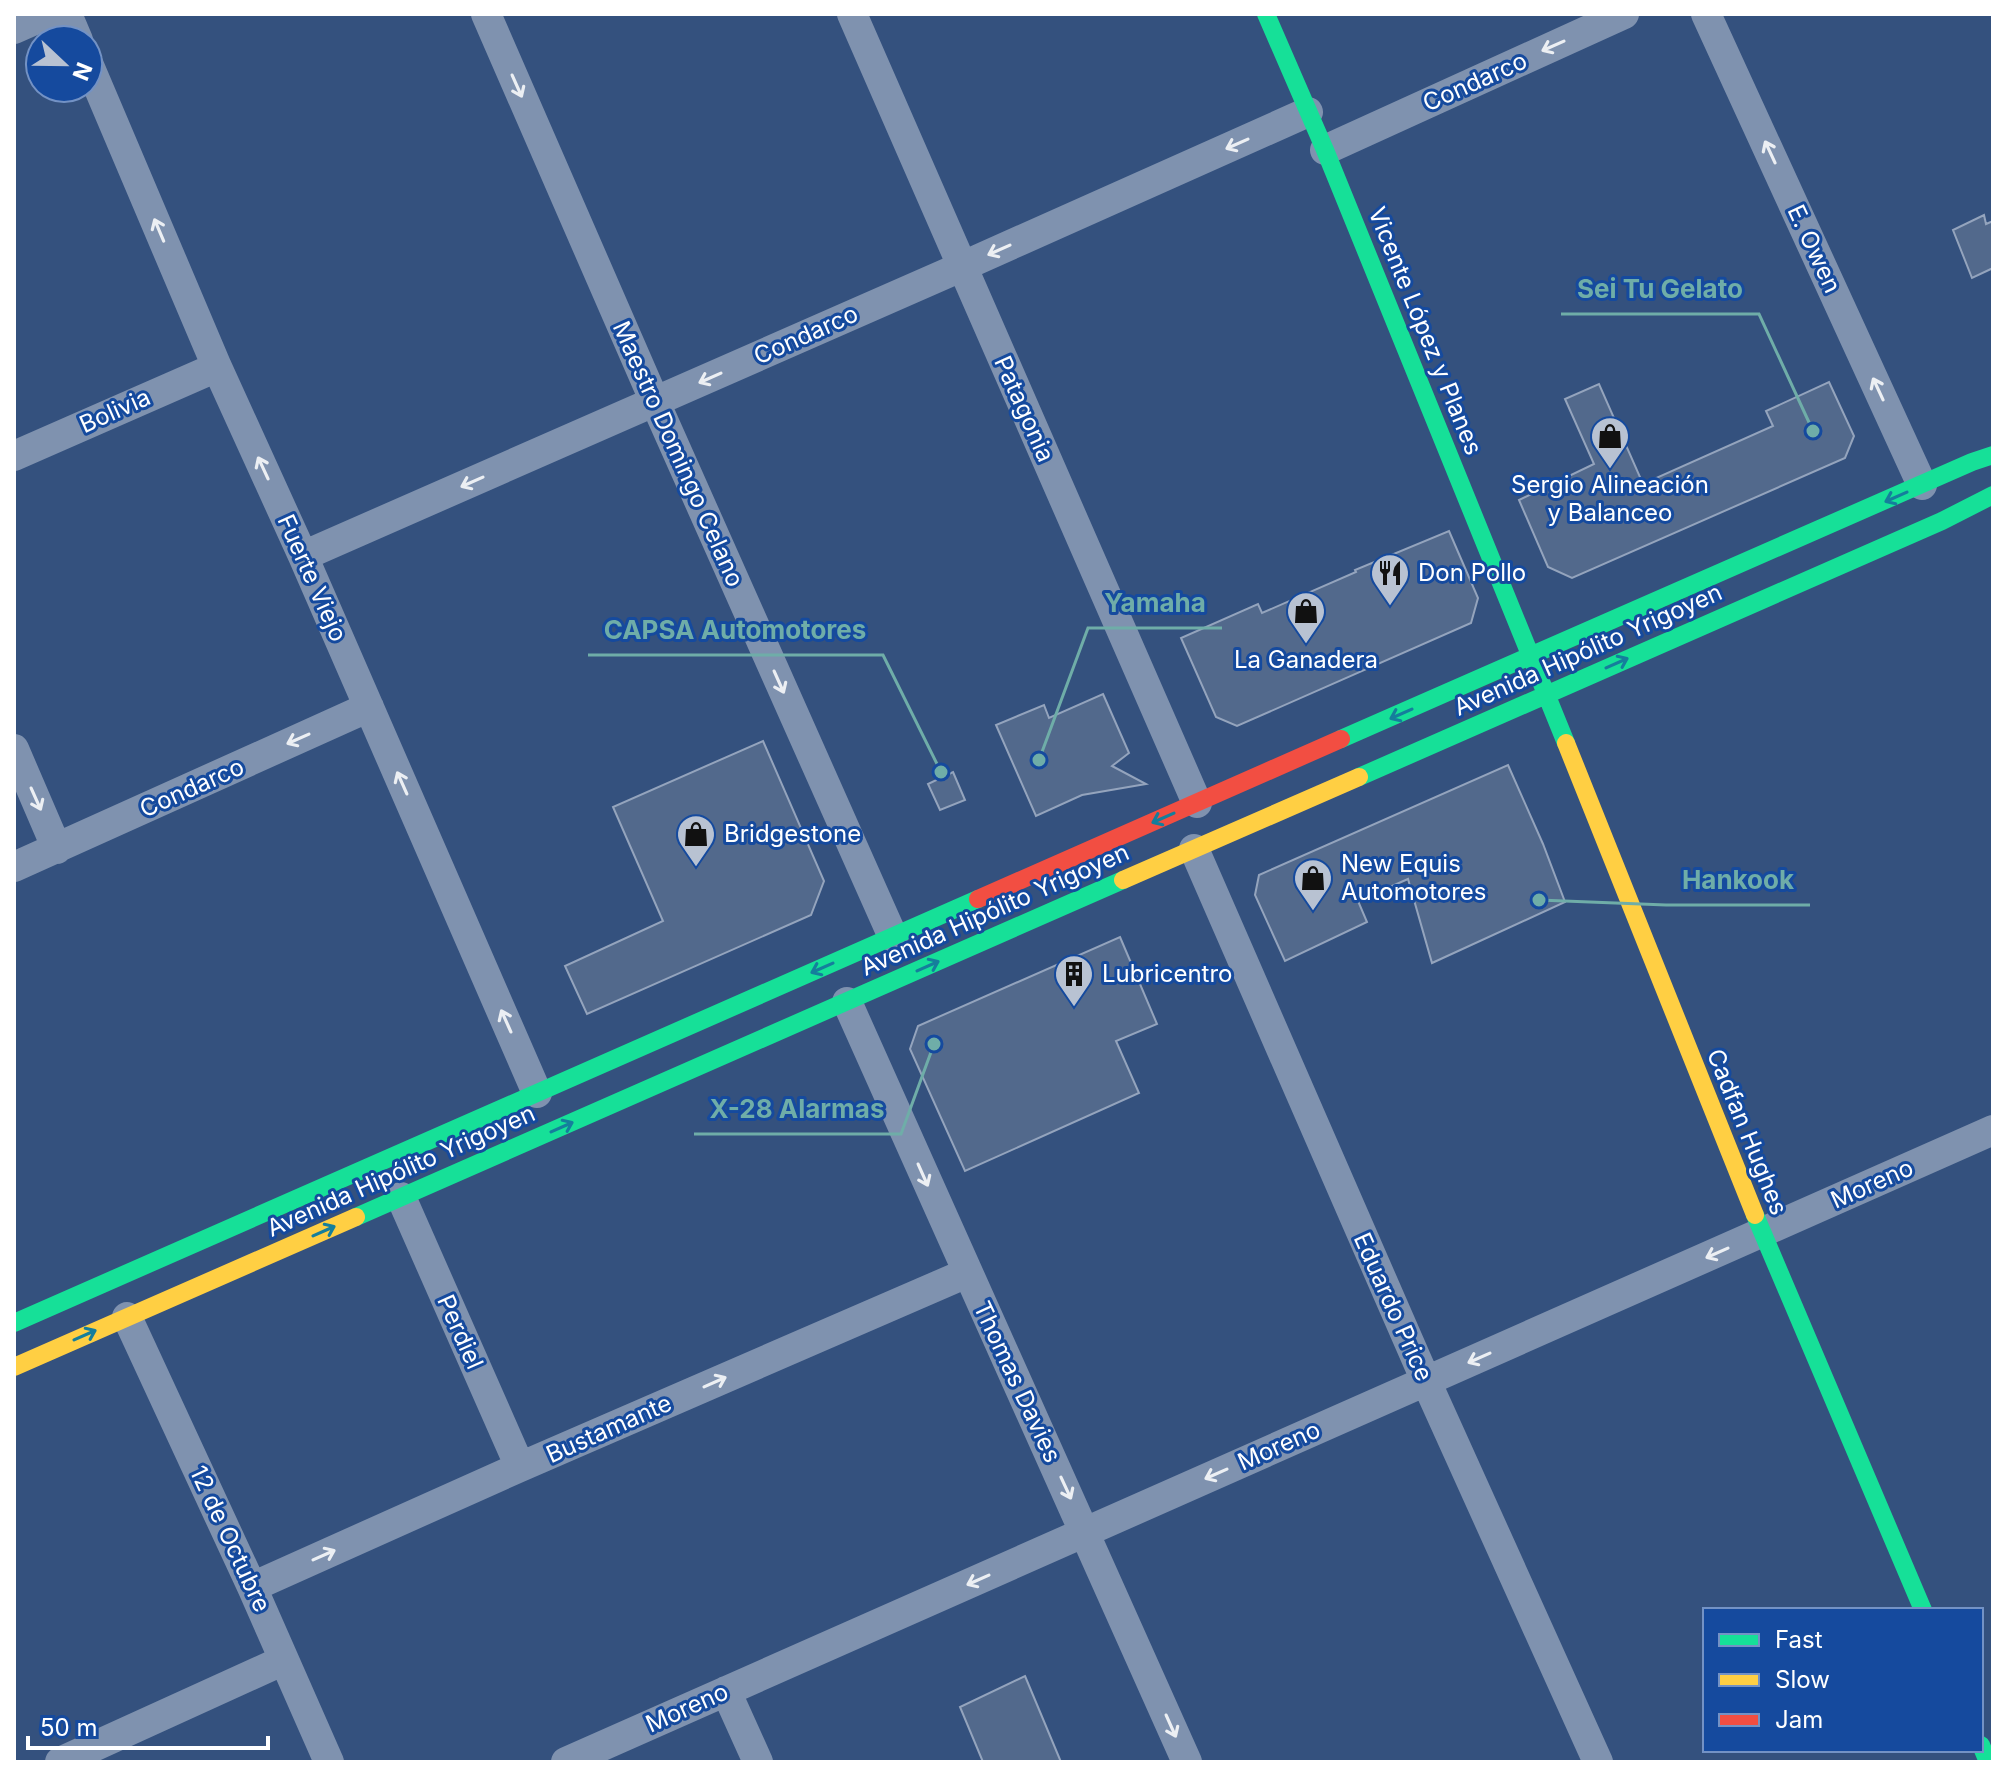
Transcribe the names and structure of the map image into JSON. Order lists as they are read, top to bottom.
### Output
{
  "streets": {
    "main road": ["Vicente López y Planes", "Avenida Hipólito Yrigoyen", "Cadfan Hughes"],
    "street": [
      "Condarco",
      "E. Owen",
      "Patagonia",
      "Bolivia",
      "Maestro Domingo Celano",
      "Fuerte Viejo",
      "Moreno",
      "Eduardo Price",
      "Perdiel",
      "Thomas Davies",
      "Bustamante",
      "12 de Octubre"
    ]
  },
  "crossings": [
    ["Condarco", "Vicente López y Planes"],
    ["Condarco", "Patagonia"],
    ["Condarco", "Maestro Domingo Celano"],
    ["Condarco", "Fuerte Viejo"],
    ["E. Owen", "Avenida Hipólito Yrigoyen"],
    ["Vicente López y Planes", "Avenida Hipólito Yrigoyen"],
    ["Vicente López y Planes", "Cadfan Hughes"],
    ["Patagonia", "Avenida Hipólito Yrigoyen"],
    ["Bolivia", "Fuerte Viejo"],
    ["Maestro Domingo Celano", "Avenida Hipólito Yrigoyen"],
    ["Fuerte Viejo", "Avenida Hipólito Yrigoyen"],
    ["Avenida Hipólito Yrigoyen", "Cadfan Hughes"],
    ["Avenida Hipólito Yrigoyen", "Eduardo Price"],
    ["Avenida Hipólito Yrigoyen", "Perdiel"],
    ["Avenida Hipólito Yrigoyen", "Thomas Davies"],
    ["Avenida Hipólito Yrigoyen", "12 de Octubre"],
    ["Cadfan Hughes", "Moreno"],
    ["Moreno", "Eduardo Price"],
    ["Moreno", "Thomas Davies"],
    ["Perdiel", "Bustamante"],
    ["Thomas Davies", "Bustamante"],
    ["Bustamante", "12 de Octubre"]
  ],
  "one_way": [
    "Condarco",
    "E. Owen",
    "Maestro Domingo Celano",
    "Fuerte Viejo",
    "Moreno",
    "Thomas Davies",
    "Bustamante"
  ],
  "places": {
    "other": [
      "Sei Tu Gelato",
      "Yamaha",
      "CAPSA Automotores",
      "Hankook",
      "X-28 Alarmas"
    ],
    "shop": [
      "Sergio Alineación y Balanceo",
      "La Ganadera",
      "Bridgestone",
      "New Equis Automotores"
    ],
    "restaurant": ["Don Pollo"],
    "building": ["Lubricentro"]
  },
  "legend": ["Fast", "Slow", "Jam"],
  "scale_bar": "50 m",
  "north": "right"
}
